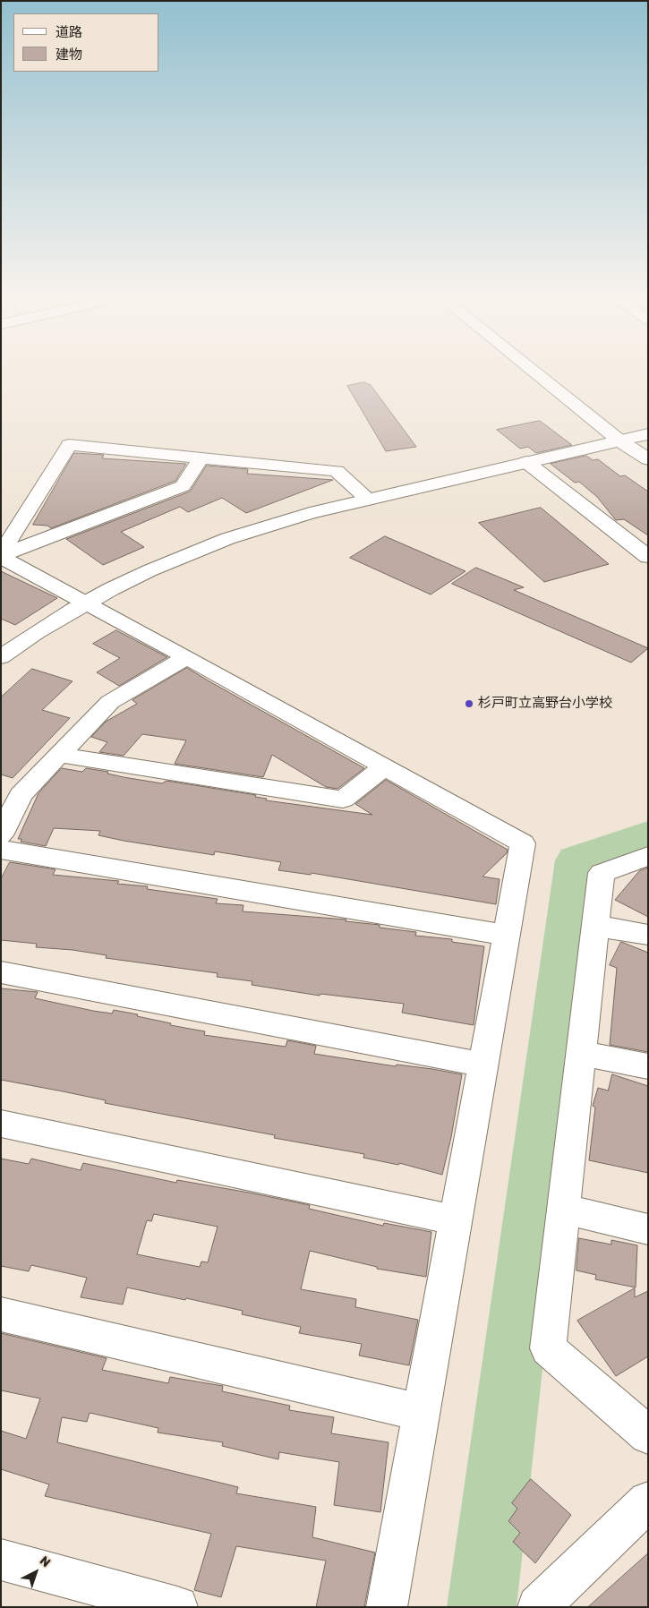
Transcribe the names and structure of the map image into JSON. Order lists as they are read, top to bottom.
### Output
{
  "places": ["杉戸町立高野台小学校"],
  "legend": ["道路", "建物"],
  "north": "top right"
}
